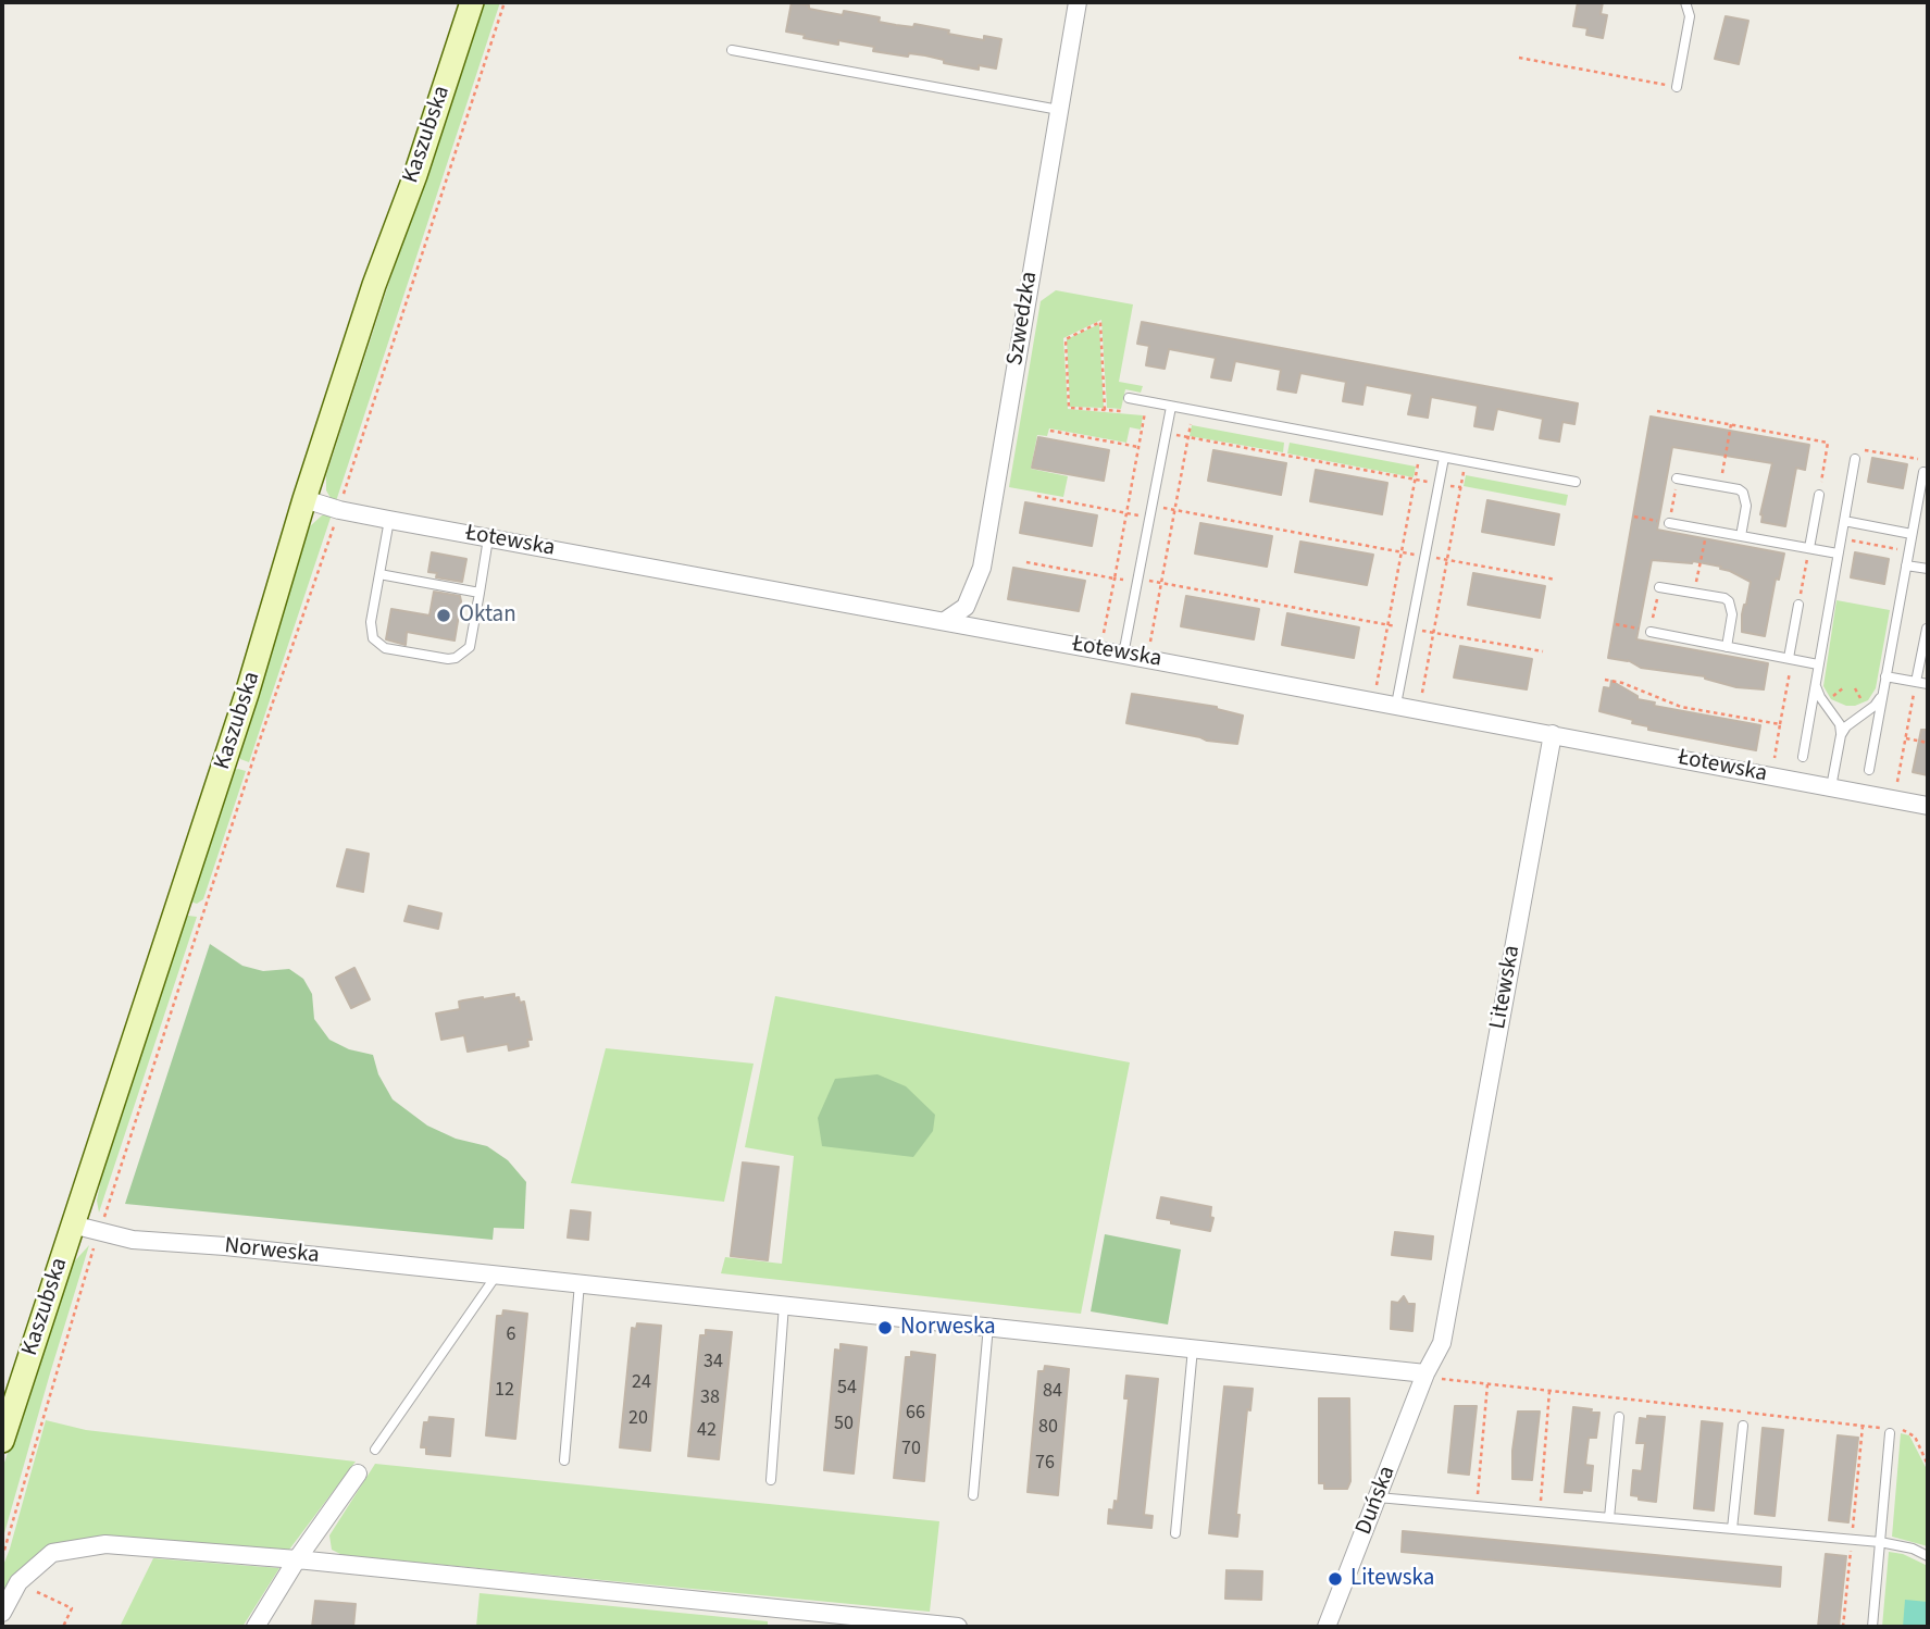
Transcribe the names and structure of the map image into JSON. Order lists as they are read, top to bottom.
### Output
{
  "streets": {
    "main road": ["Kaszubska"],
    "street": [
      "Szwedzka",
      "Łotewska",
      "Litewska",
      "Norweska",
      "Duńska"
    ]
  },
  "crossings": [
    ["Kaszubska", "Łotewska"],
    ["Kaszubska", "Norweska"],
    ["Szwedzka", "Łotewska"],
    ["Łotewska", "Litewska"],
    ["Litewska", "Norweska"],
    ["Litewska", "Duńska"],
    ["Norweska", "Duńska"]
  ],
  "places": ["Oktan", "Norweska", "Litewska"],
  "house_numbers": [
    "6",
    "34",
    "24",
    "54",
    "12",
    "84",
    "38",
    "66",
    "20",
    "50",
    "80",
    "42",
    "70",
    "76"
  ]
}
